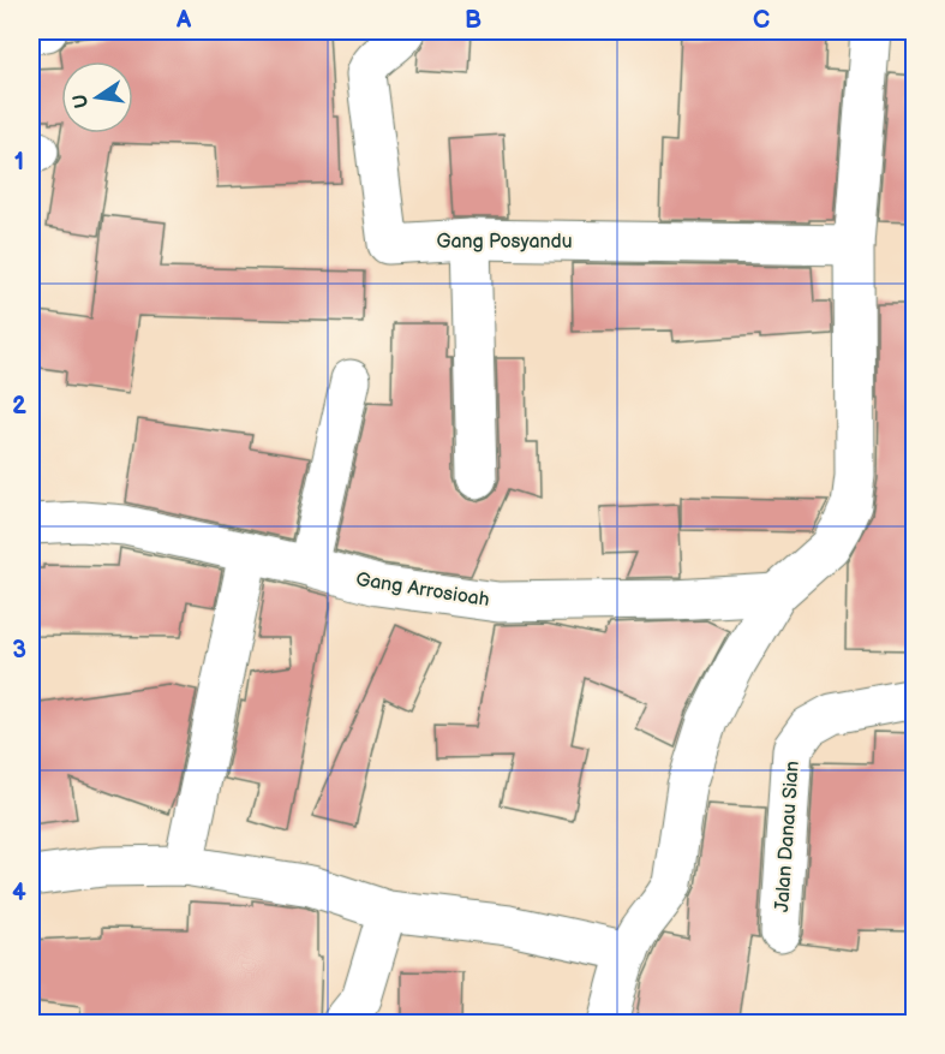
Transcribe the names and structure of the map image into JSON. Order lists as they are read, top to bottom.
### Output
{
  "streets": {
    "street": ["Gang Posyandu", "Gang Arrosioah", "Jalan Danau Sian"]
  },
  "north": "left",
  "grid": {
    "columns": ["A", "B", "C"],
    "rows": [
      "1",
      "2",
      "3",
      "4"
    ]
  }
}
